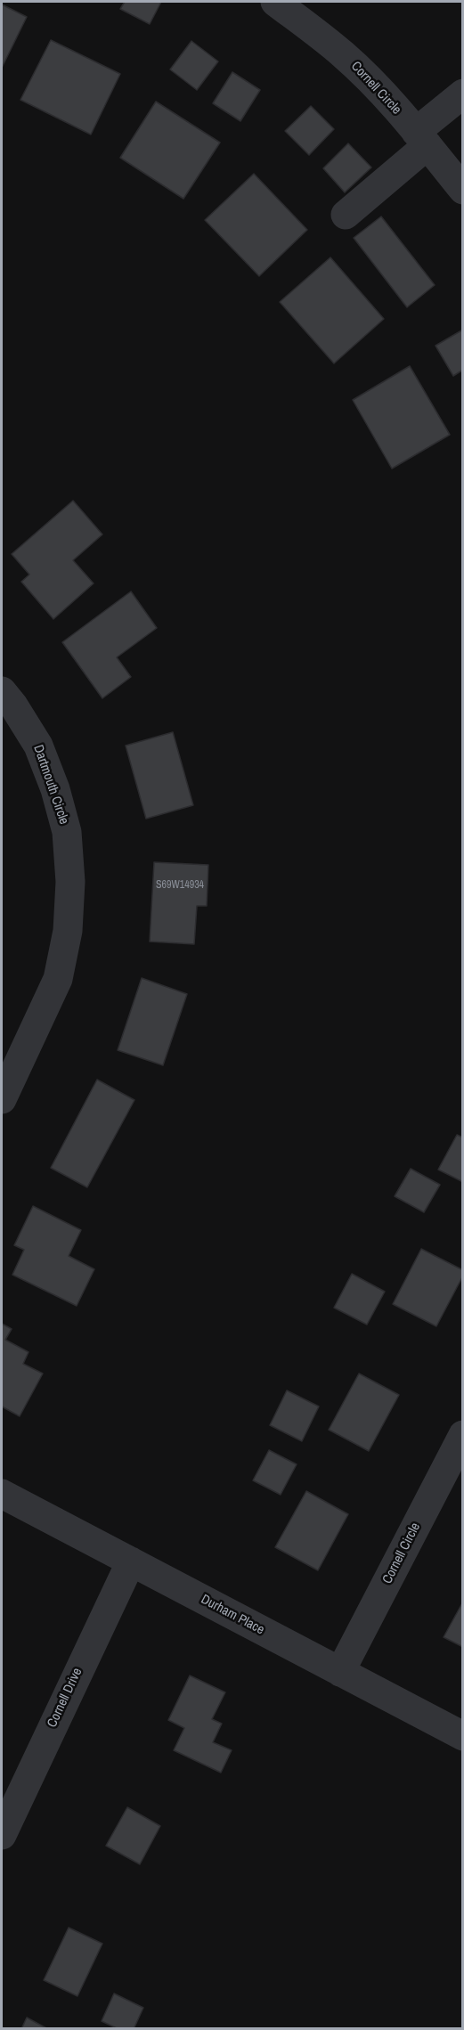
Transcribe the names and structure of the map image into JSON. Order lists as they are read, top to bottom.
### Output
{
  "streets": {
    "street": [
      "Cornell Circle",
      "Dartmouth Circle",
      "Durham Place",
      "Cornell Drive"
    ]
  },
  "crossings": [
    ["Cornell Circle", "Durham Place"],
    ["Durham Place", "Cornell Drive"]
  ],
  "house_numbers": ["S69W14934"]
}
